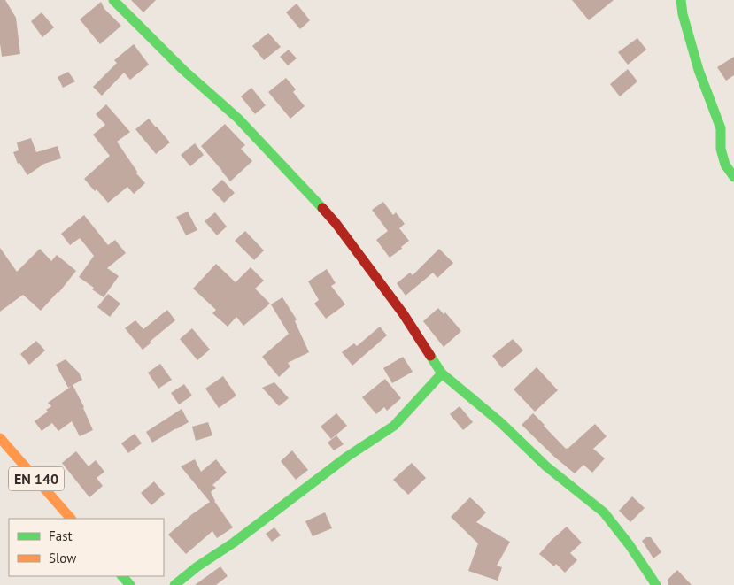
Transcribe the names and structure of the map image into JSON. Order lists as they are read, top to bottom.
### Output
{
  "streets": {
    "street": ["EN 140"]
  },
  "legend": ["Fast", "Slow"]
}
